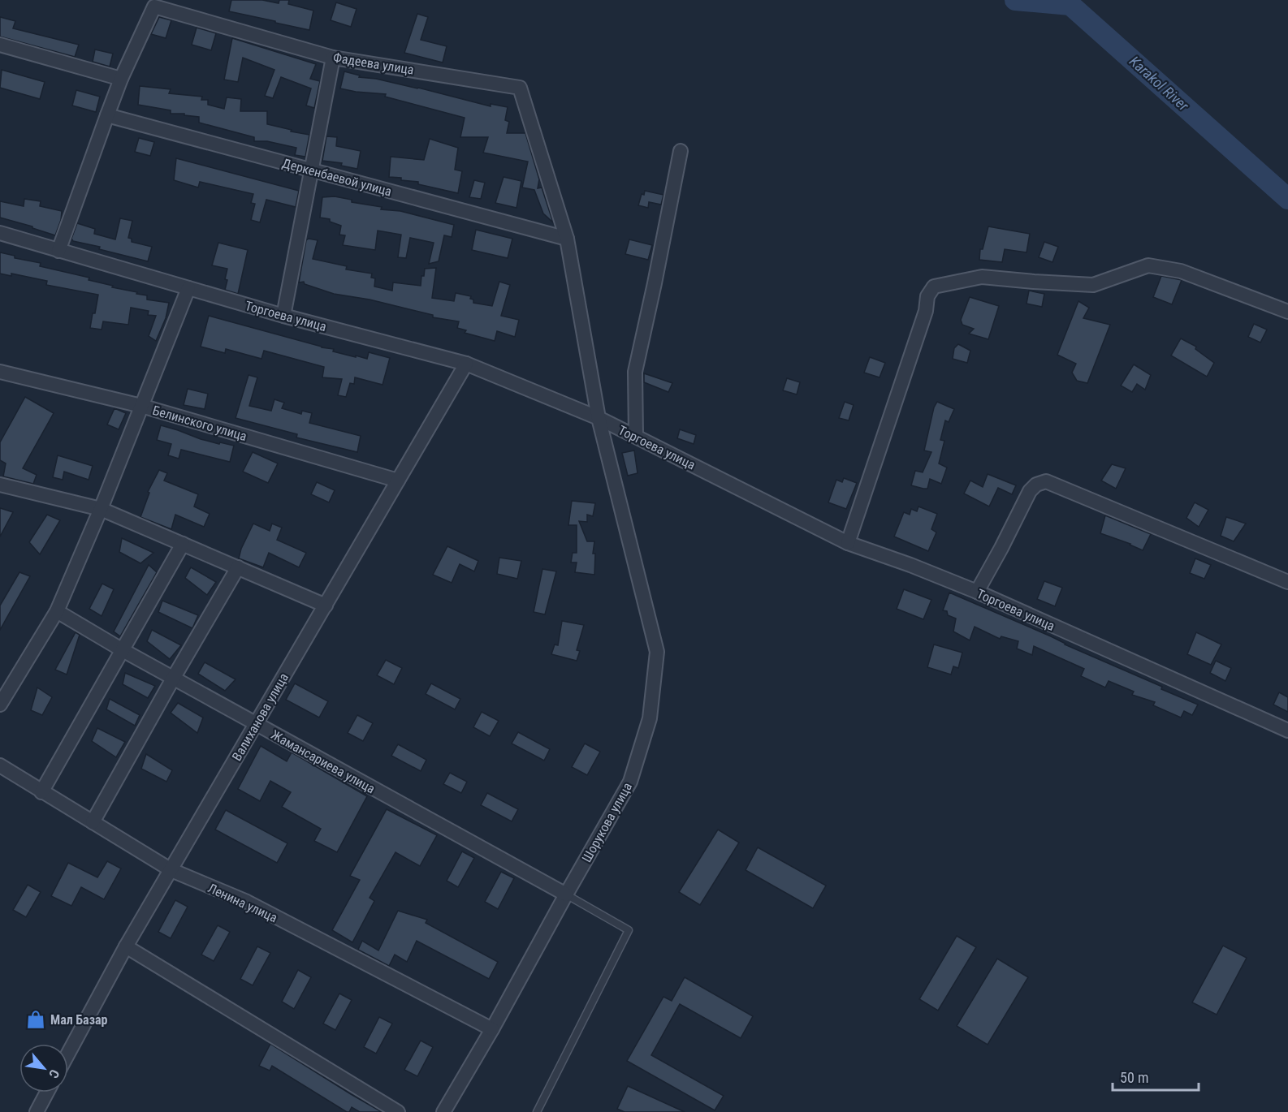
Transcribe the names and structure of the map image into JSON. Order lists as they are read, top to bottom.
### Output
{
  "streets": {
    "street": [
      "Фадеева улица",
      "Деркенбаевой улица",
      "Торгоева улица",
      "Белинского улица",
      "Валиханова улица",
      "Жамансариева улица",
      "Шорукова улица",
      "Ленина улица"
    ]
  },
  "crossings": [
    ["Фадеева улица", "Деркенбаевой улица"],
    ["Фадеева улица", "Торгоева улица"],
    ["Фадеева улица", "Шорукова улица"],
    ["Торгоева улица", "Валиханова улица"],
    ["Торгоева улица", "Шорукова улица"],
    ["Белинского улица", "Валиханова улица"],
    ["Валиханова улица", "Жамансариева улица"],
    ["Валиханова улица", "Ленина улица"],
    ["Жамансариева улица", "Шорукова улица"],
    ["Шорукова улица", "Ленина улица"]
  ],
  "water": ["Karakol River"],
  "places": {
    "shop": ["Мал Базар"]
  },
  "scale_bar": "50 m",
  "north": "bottom right"
}
